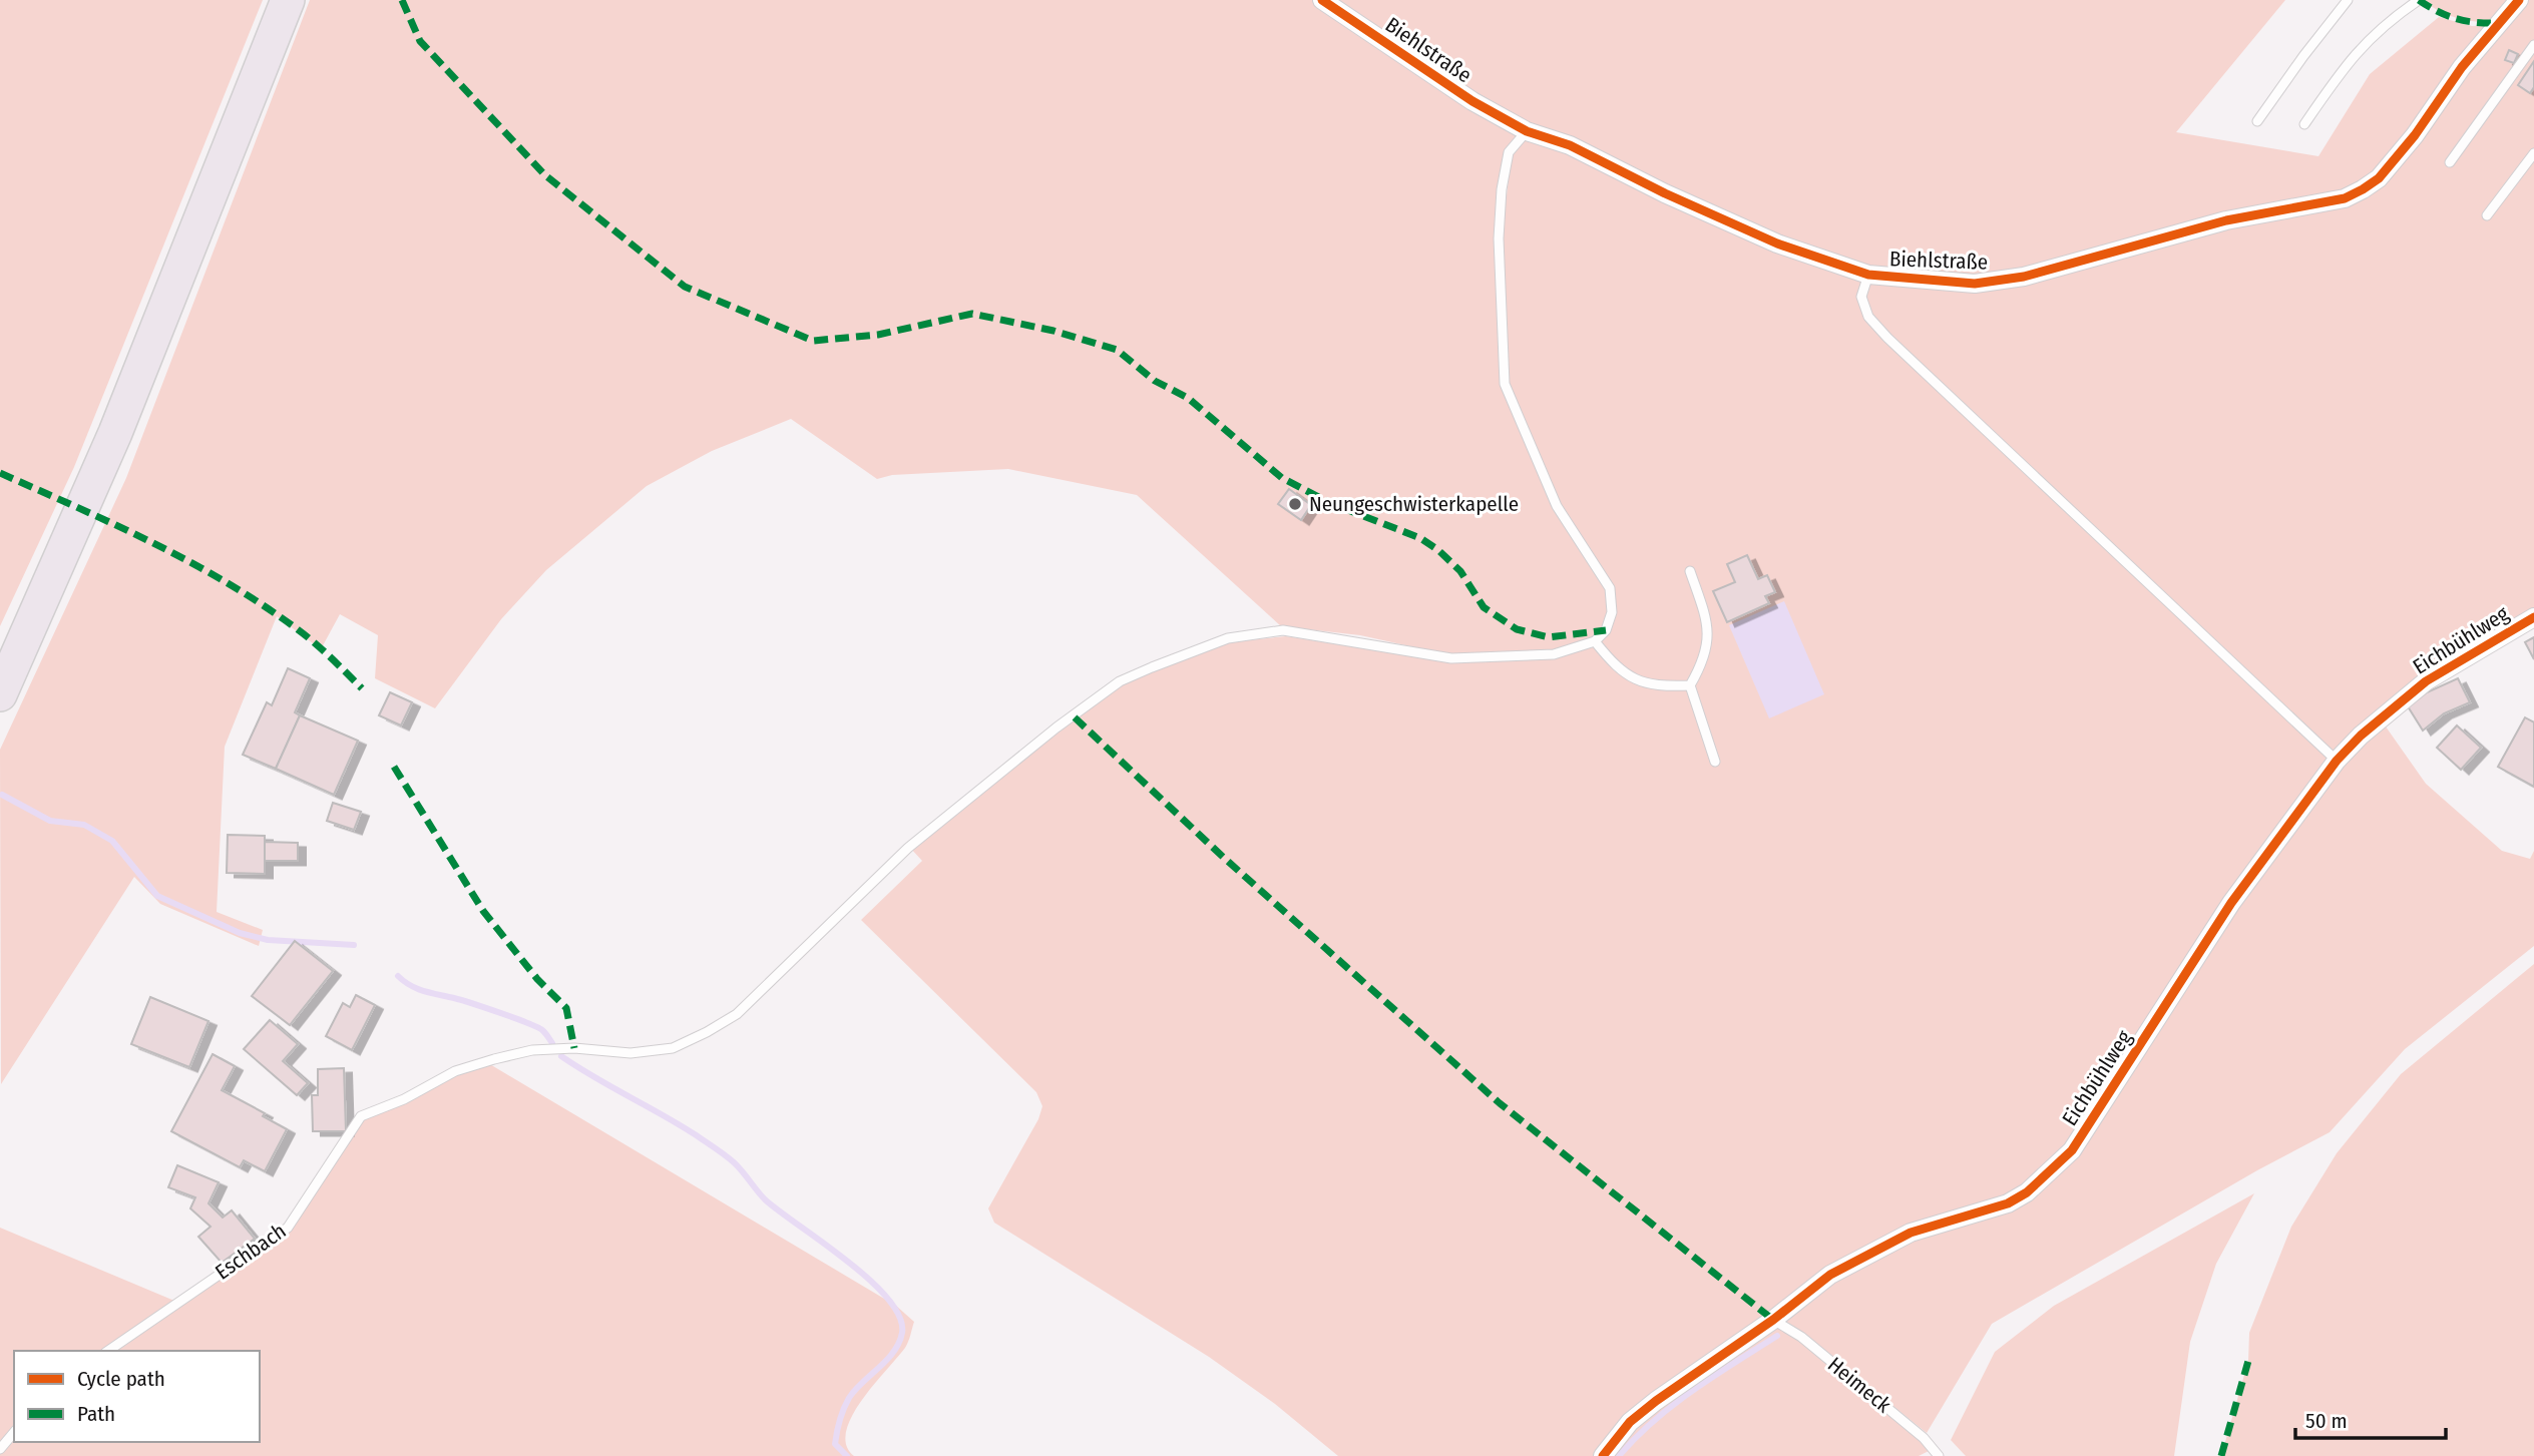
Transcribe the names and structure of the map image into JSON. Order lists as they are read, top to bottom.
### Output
{
  "streets": {
    "street": ["Biehlstraße", "Eichbühlweg"],
    "lane": ["Eschbach", "Heimeck"]
  },
  "crossings": [
    ["Eichbühlweg", "Heimeck"]
  ],
  "places": ["Neungeschwisterkapelle"],
  "legend": ["Cycle path", "Path"],
  "scale_bar": "50 m"
}
